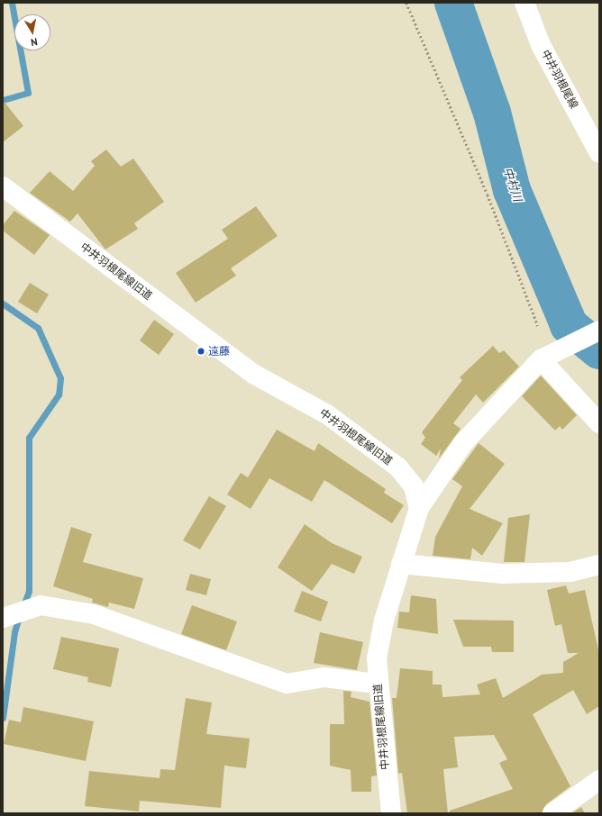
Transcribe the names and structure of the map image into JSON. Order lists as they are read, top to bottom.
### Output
{
  "streets": {
    "street": ["中井羽根尾線", "中井羽根尾線旧道"]
  },
  "water": ["中村川"],
  "places": ["遠藤"],
  "north": "bottom"
}
